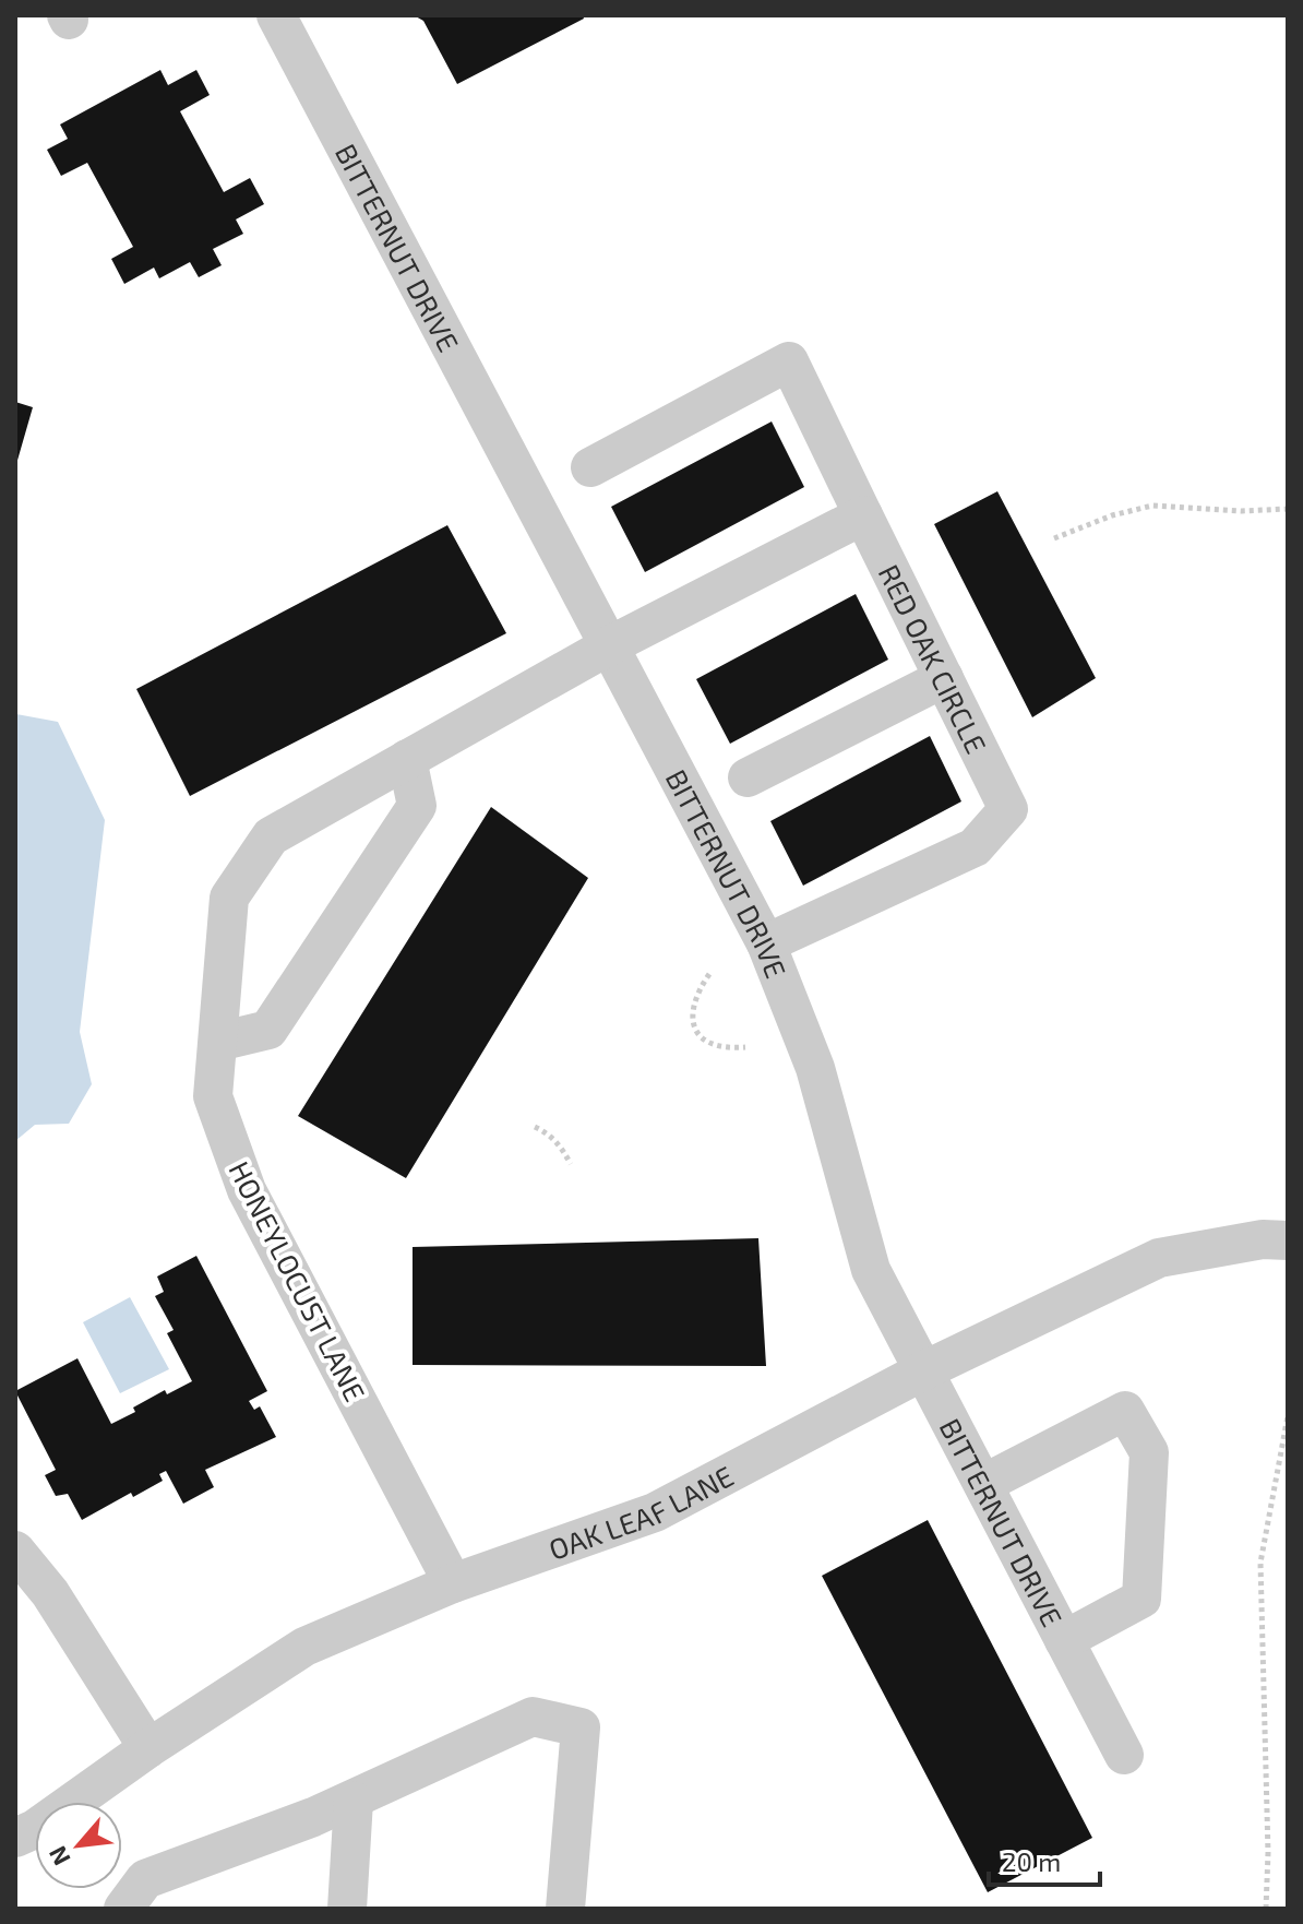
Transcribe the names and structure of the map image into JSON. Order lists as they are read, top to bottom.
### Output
{
  "streets": {
    "street": [
      "BITTERNUT DRIVE",
      "RED OAK CIRCLE",
      "HONEYLOCUST LANE",
      "OAK LEAF LANE"
    ]
  },
  "crossings": [
    ["BITTERNUT DRIVE", "RED OAK CIRCLE"],
    ["BITTERNUT DRIVE", "HONEYLOCUST LANE"],
    ["BITTERNUT DRIVE", "OAK LEAF LANE"],
    ["HONEYLOCUST LANE", "OAK LEAF LANE"]
  ],
  "scale_bar": "20 m",
  "north": "bottom left"
}
